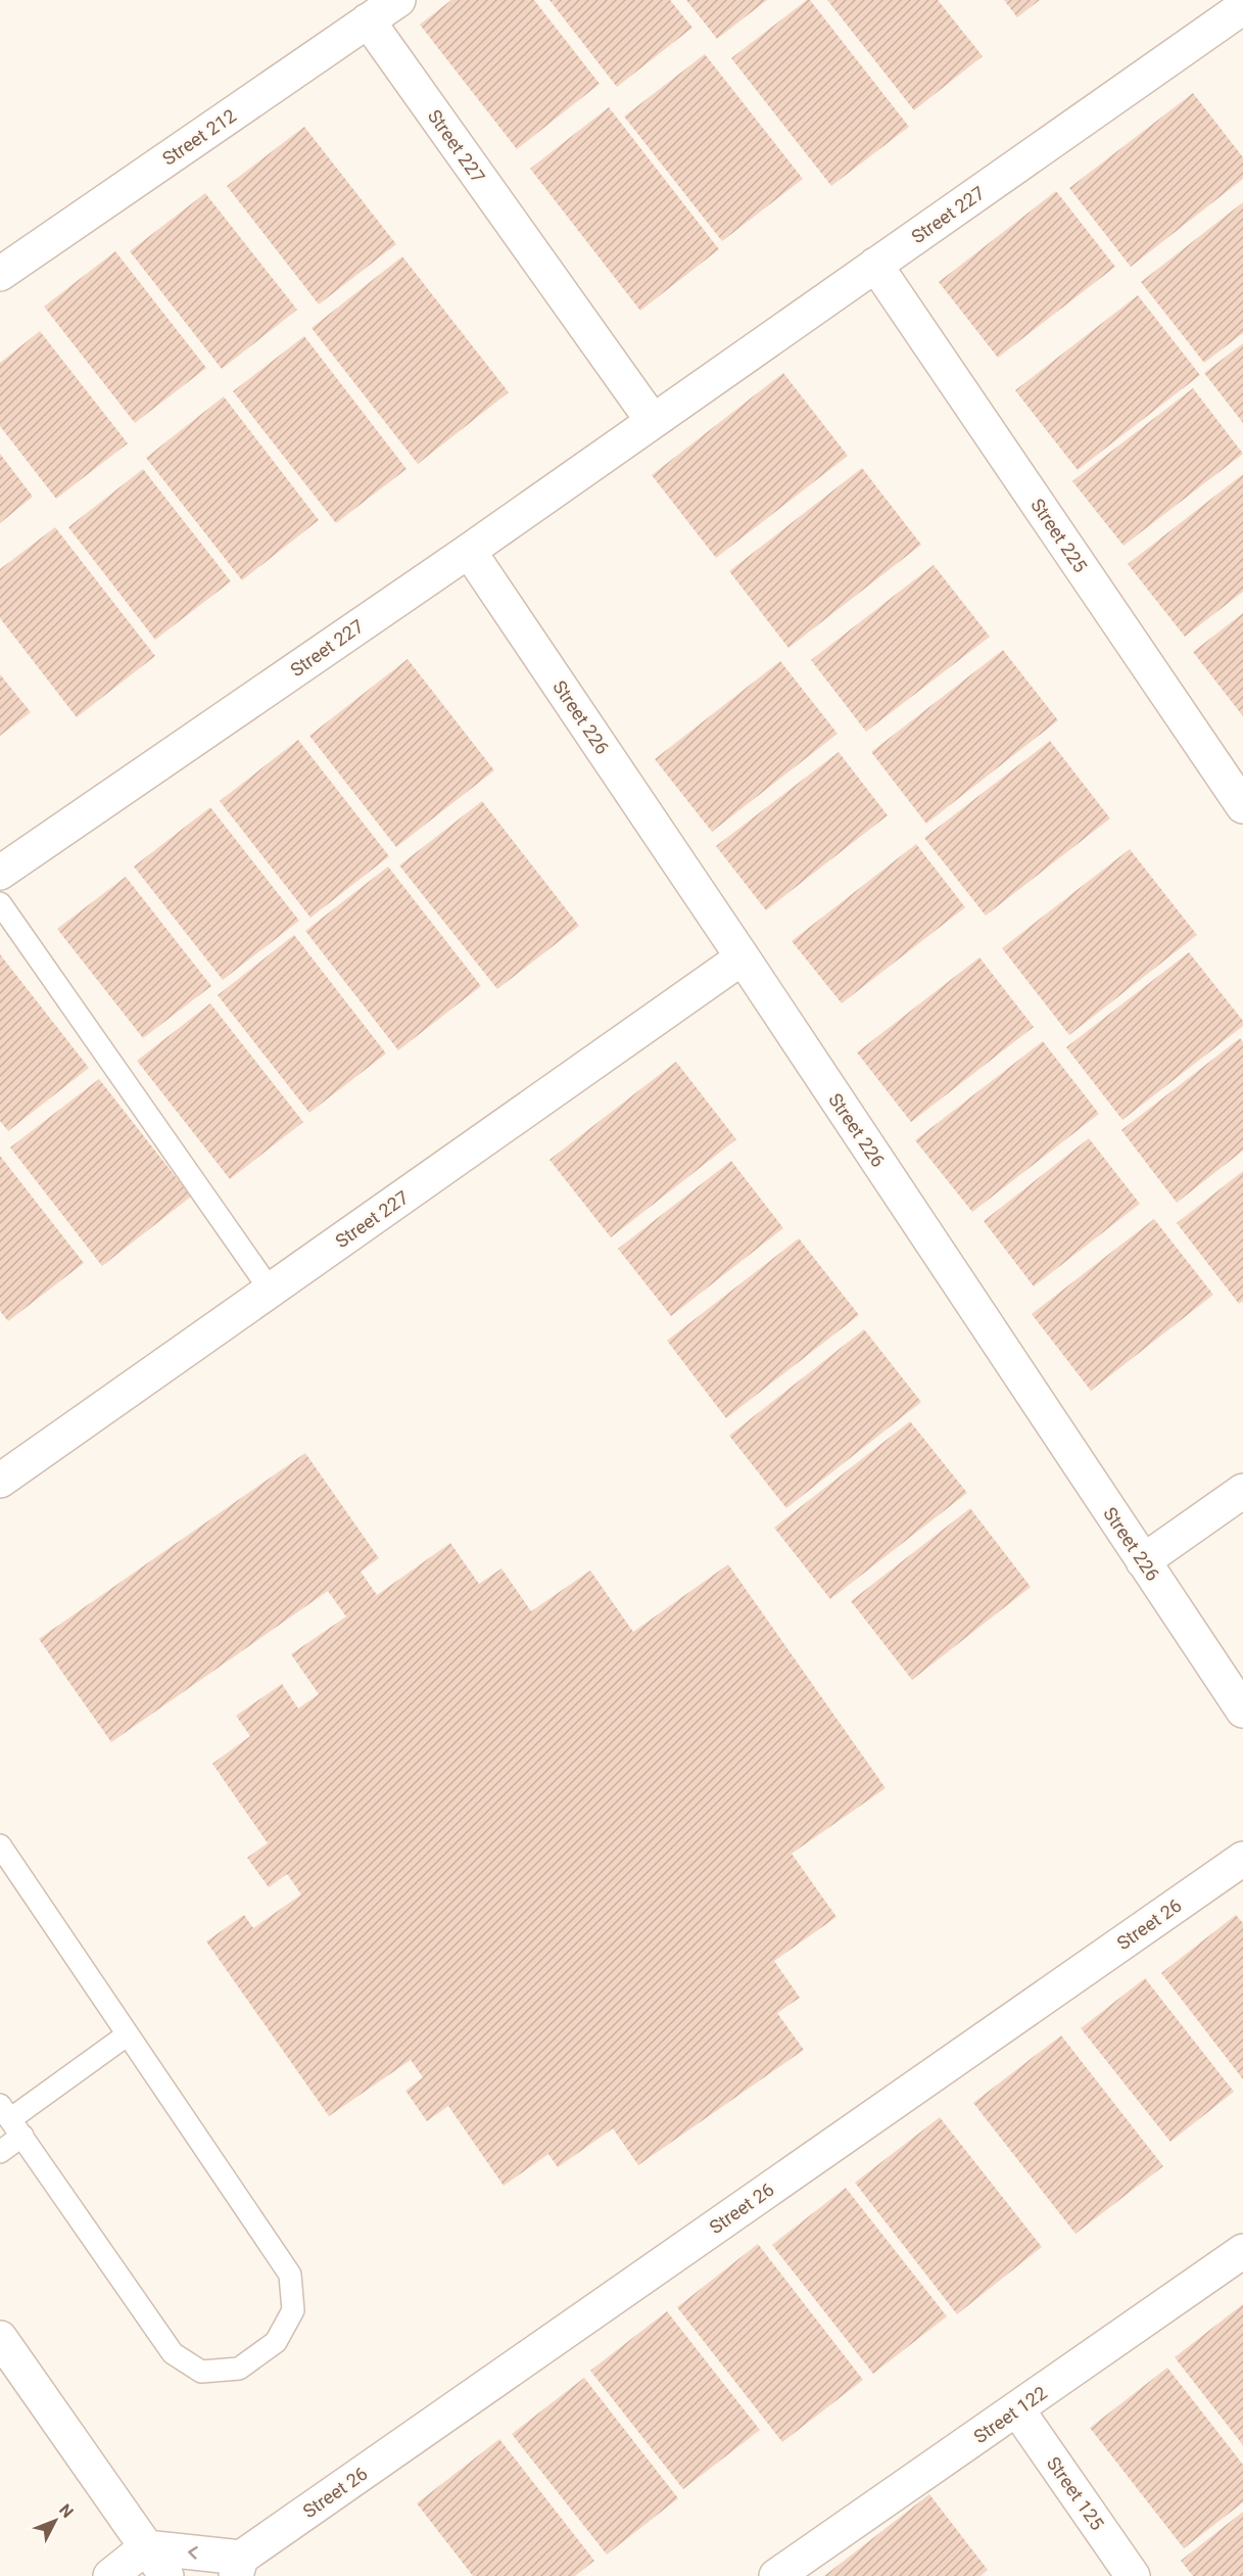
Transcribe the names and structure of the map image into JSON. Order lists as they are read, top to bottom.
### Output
{
  "streets": {
    "street": [
      "Street 212",
      "Street 227",
      "Street 225",
      "Street 226",
      "Street 26",
      "Street 122",
      "Street 125"
    ]
  },
  "crossings": [
    ["Street 212", "Street 227"],
    ["Street 227", "Street 225"],
    ["Street 227", "Street 226"],
    ["Street 122", "Street 125"]
  ],
  "north": "top right"
}
